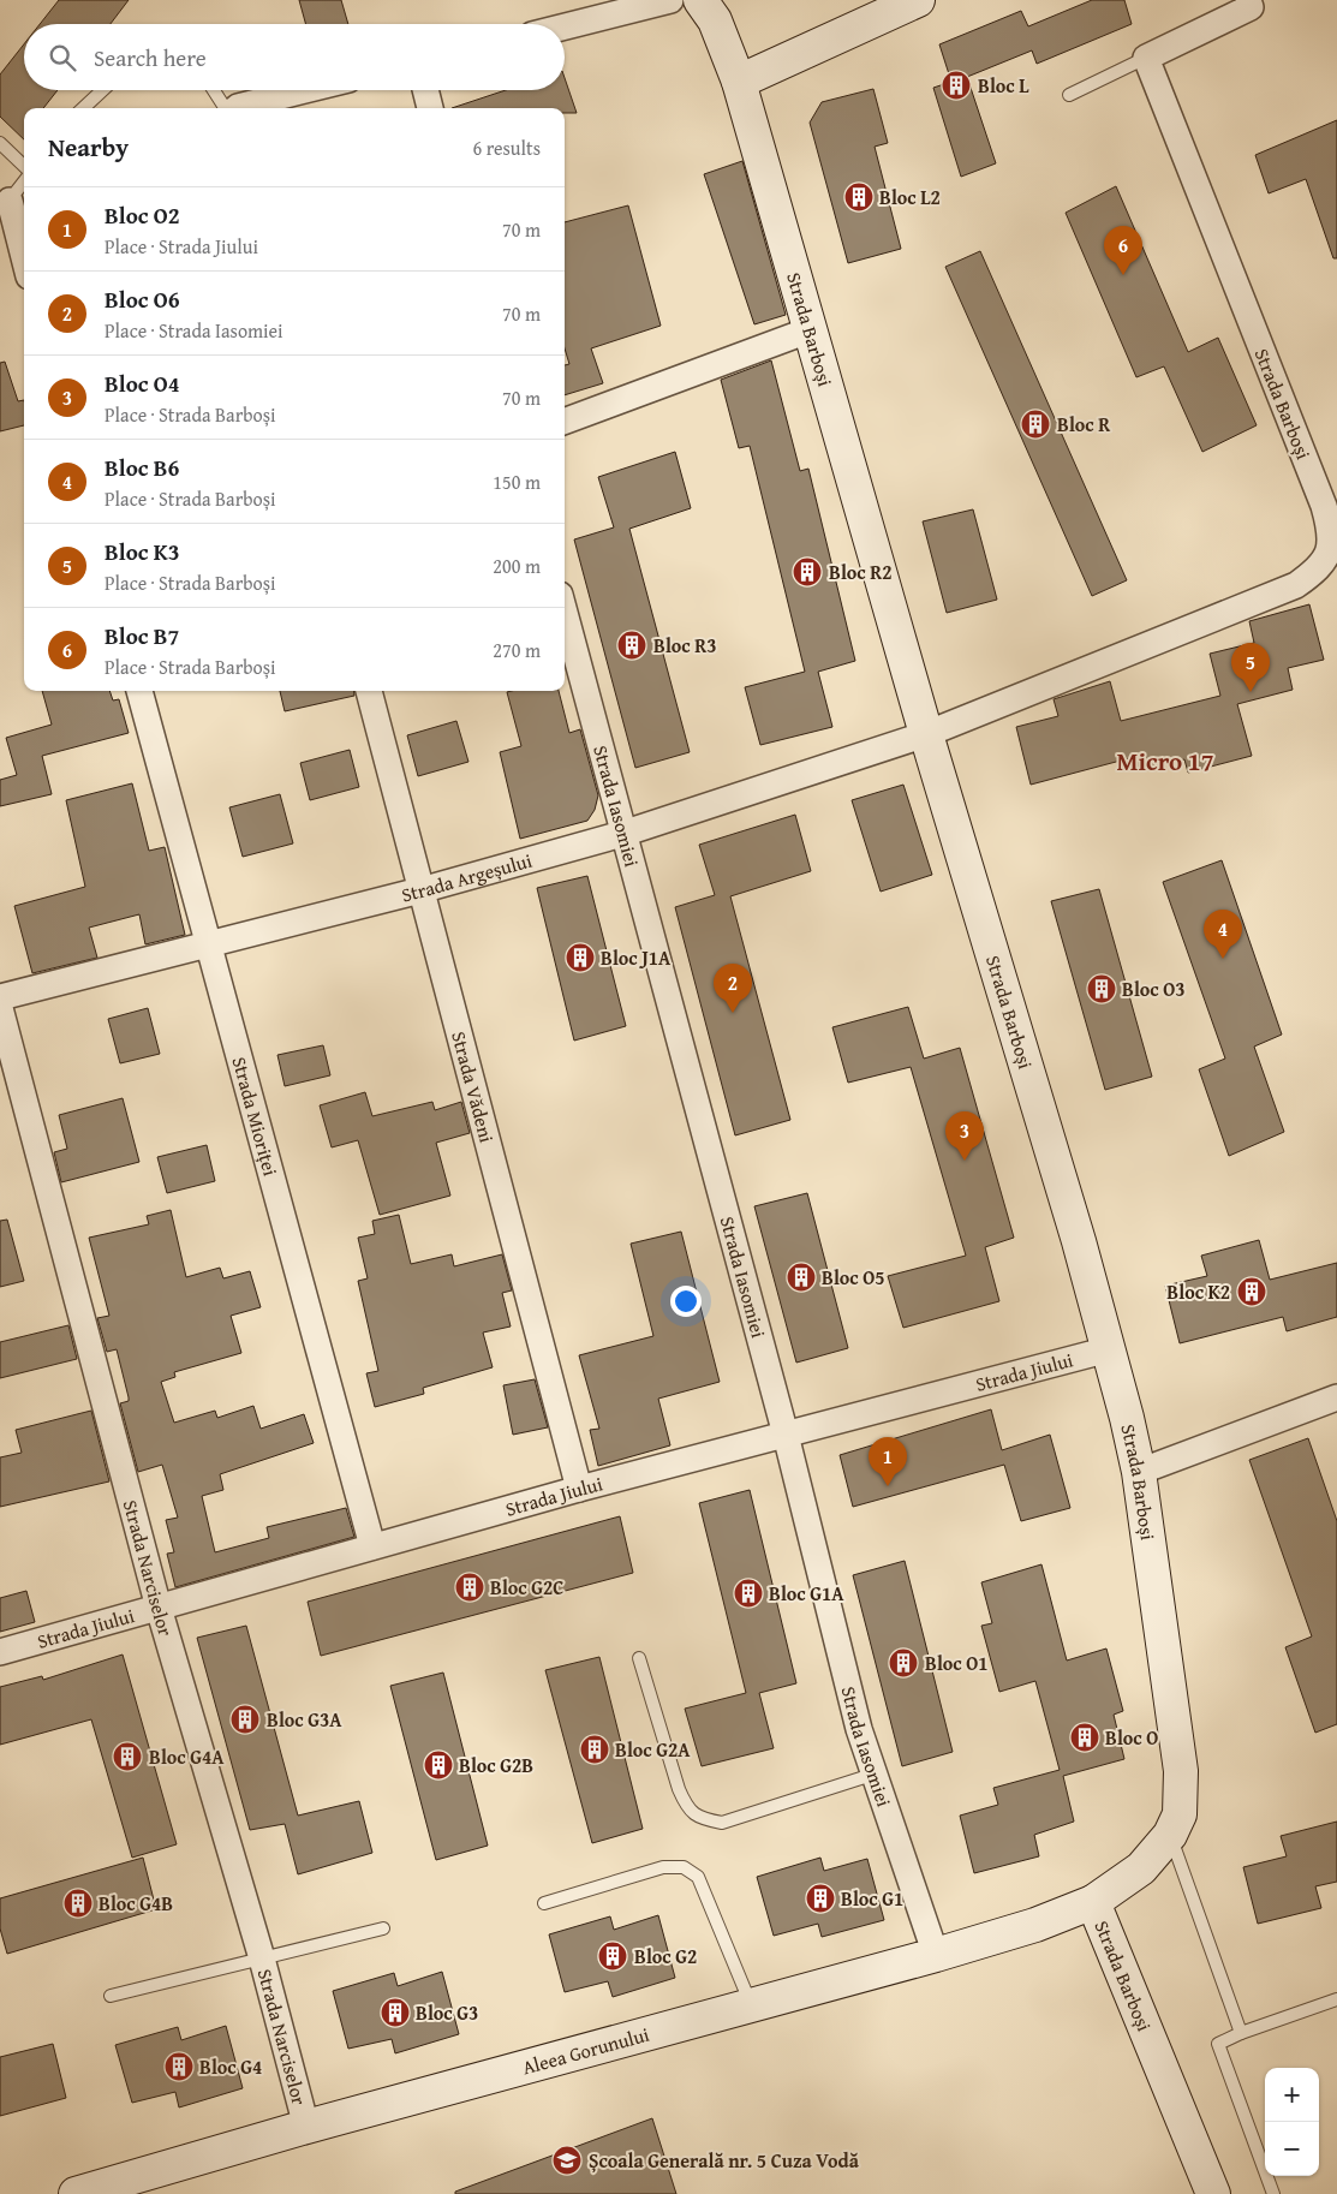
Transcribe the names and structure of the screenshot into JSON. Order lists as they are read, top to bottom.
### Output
{
  "streets": {
    "street": [
      "Strada Barboși",
      "Strada Iasomiei",
      "Strada Argeșului",
      "Strada Vădeni",
      "Strada Mioriței",
      "Strada Jiului",
      "Strada Narciselor",
      "Aleea Gorunului"
    ]
  },
  "crossings": [
    ["Strada Barboși", "Strada Argeșului"],
    ["Strada Barboși", "Strada Jiului"],
    ["Strada Barboși", "Aleea Gorunului"],
    ["Strada Iasomiei", "Strada Argeșului"],
    ["Strada Iasomiei", "Strada Jiului"],
    ["Strada Iasomiei", "Aleea Gorunului"],
    ["Strada Argeșului", "Strada Vădeni"],
    ["Strada Argeșului", "Strada Mioriței"],
    ["Strada Vădeni", "Strada Jiului"],
    ["Strada Mioriței", "Strada Jiului"],
    ["Strada Jiului", "Strada Narciselor"],
    ["Strada Narciselor", "Aleea Gorunului"]
  ],
  "districts": ["Micro 17"],
  "places": {
    "building": [
      "Bloc L",
      "Bloc L2",
      "Bloc R",
      "Bloc R2",
      "Bloc R3",
      "Bloc J1A",
      "Bloc O3",
      "Bloc O5",
      "Bloc K2",
      "Bloc G2C",
      "Bloc G1A",
      "Bloc O1",
      "Bloc G3A",
      "Bloc O",
      "Bloc G2A",
      "Bloc G4A",
      "Bloc G2B",
      "Bloc G1",
      "Bloc G4B",
      "Bloc G2",
      "Bloc G3",
      "Bloc G4"
    ],
    "school or university": ["Școala Generală nr. 5 Cuza Vodă"]
  },
  "page": {
    "search": "Search here",
    "heading": ["Nearby", "6 results"],
    "list": [
      {
        "mark": "1",
        "name": "Bloc O2",
        "note": "Place · Strada Jiului",
        "value": "70 m"
      },
      {
        "mark": "2",
        "name": "Bloc O6",
        "note": "Place · Strada Iasomiei",
        "value": "70 m"
      },
      {
        "mark": "3",
        "name": "Bloc O4",
        "note": "Place · Strada Barboși",
        "value": "70 m"
      },
      {
        "mark": "4",
        "name": "Bloc B6",
        "note": "Place · Strada Barboși",
        "value": "150 m"
      },
      {
        "mark": "5",
        "name": "Bloc K3",
        "note": "Place · Strada Barboși",
        "value": "200 m"
      },
      {
        "mark": "6",
        "name": "Bloc B7",
        "note": "Place · Strada Barboși",
        "value": "270 m"
      }
    ],
    "pins": [
      "6",
      "5",
      "4",
      "2",
      "3",
      "1"
    ],
    "map_buttons": ["+", "−"]
  }
}
